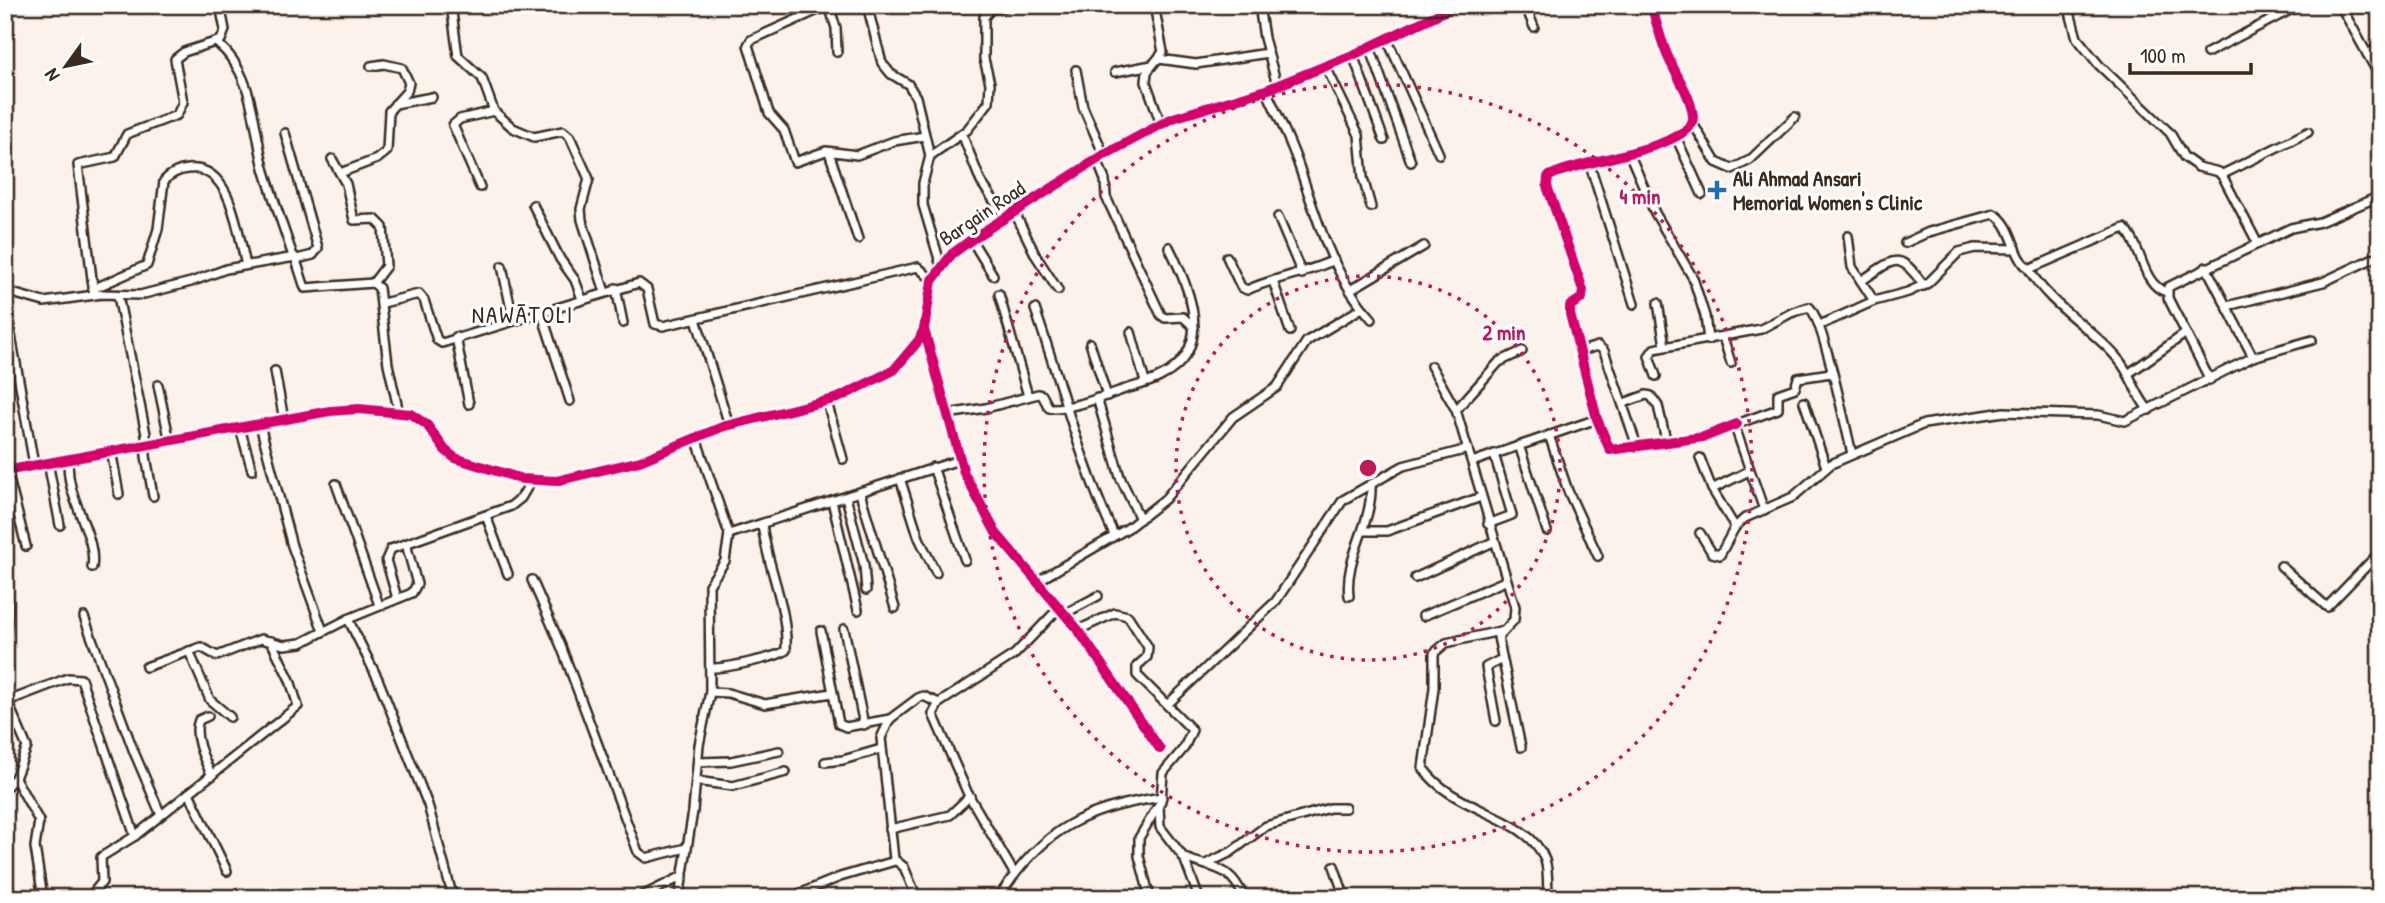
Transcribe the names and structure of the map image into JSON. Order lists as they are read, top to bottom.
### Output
{
  "streets": {
    "street": ["Bargain Road"]
  },
  "districts": ["NAWĀTOLI"],
  "places": {
    "health": ["Ali Ahmad Ansari Memorial Women's Clinic"]
  },
  "scale_bar": "100 m",
  "north": "bottom left",
  "rings": ["4 min", "2 min"]
}
